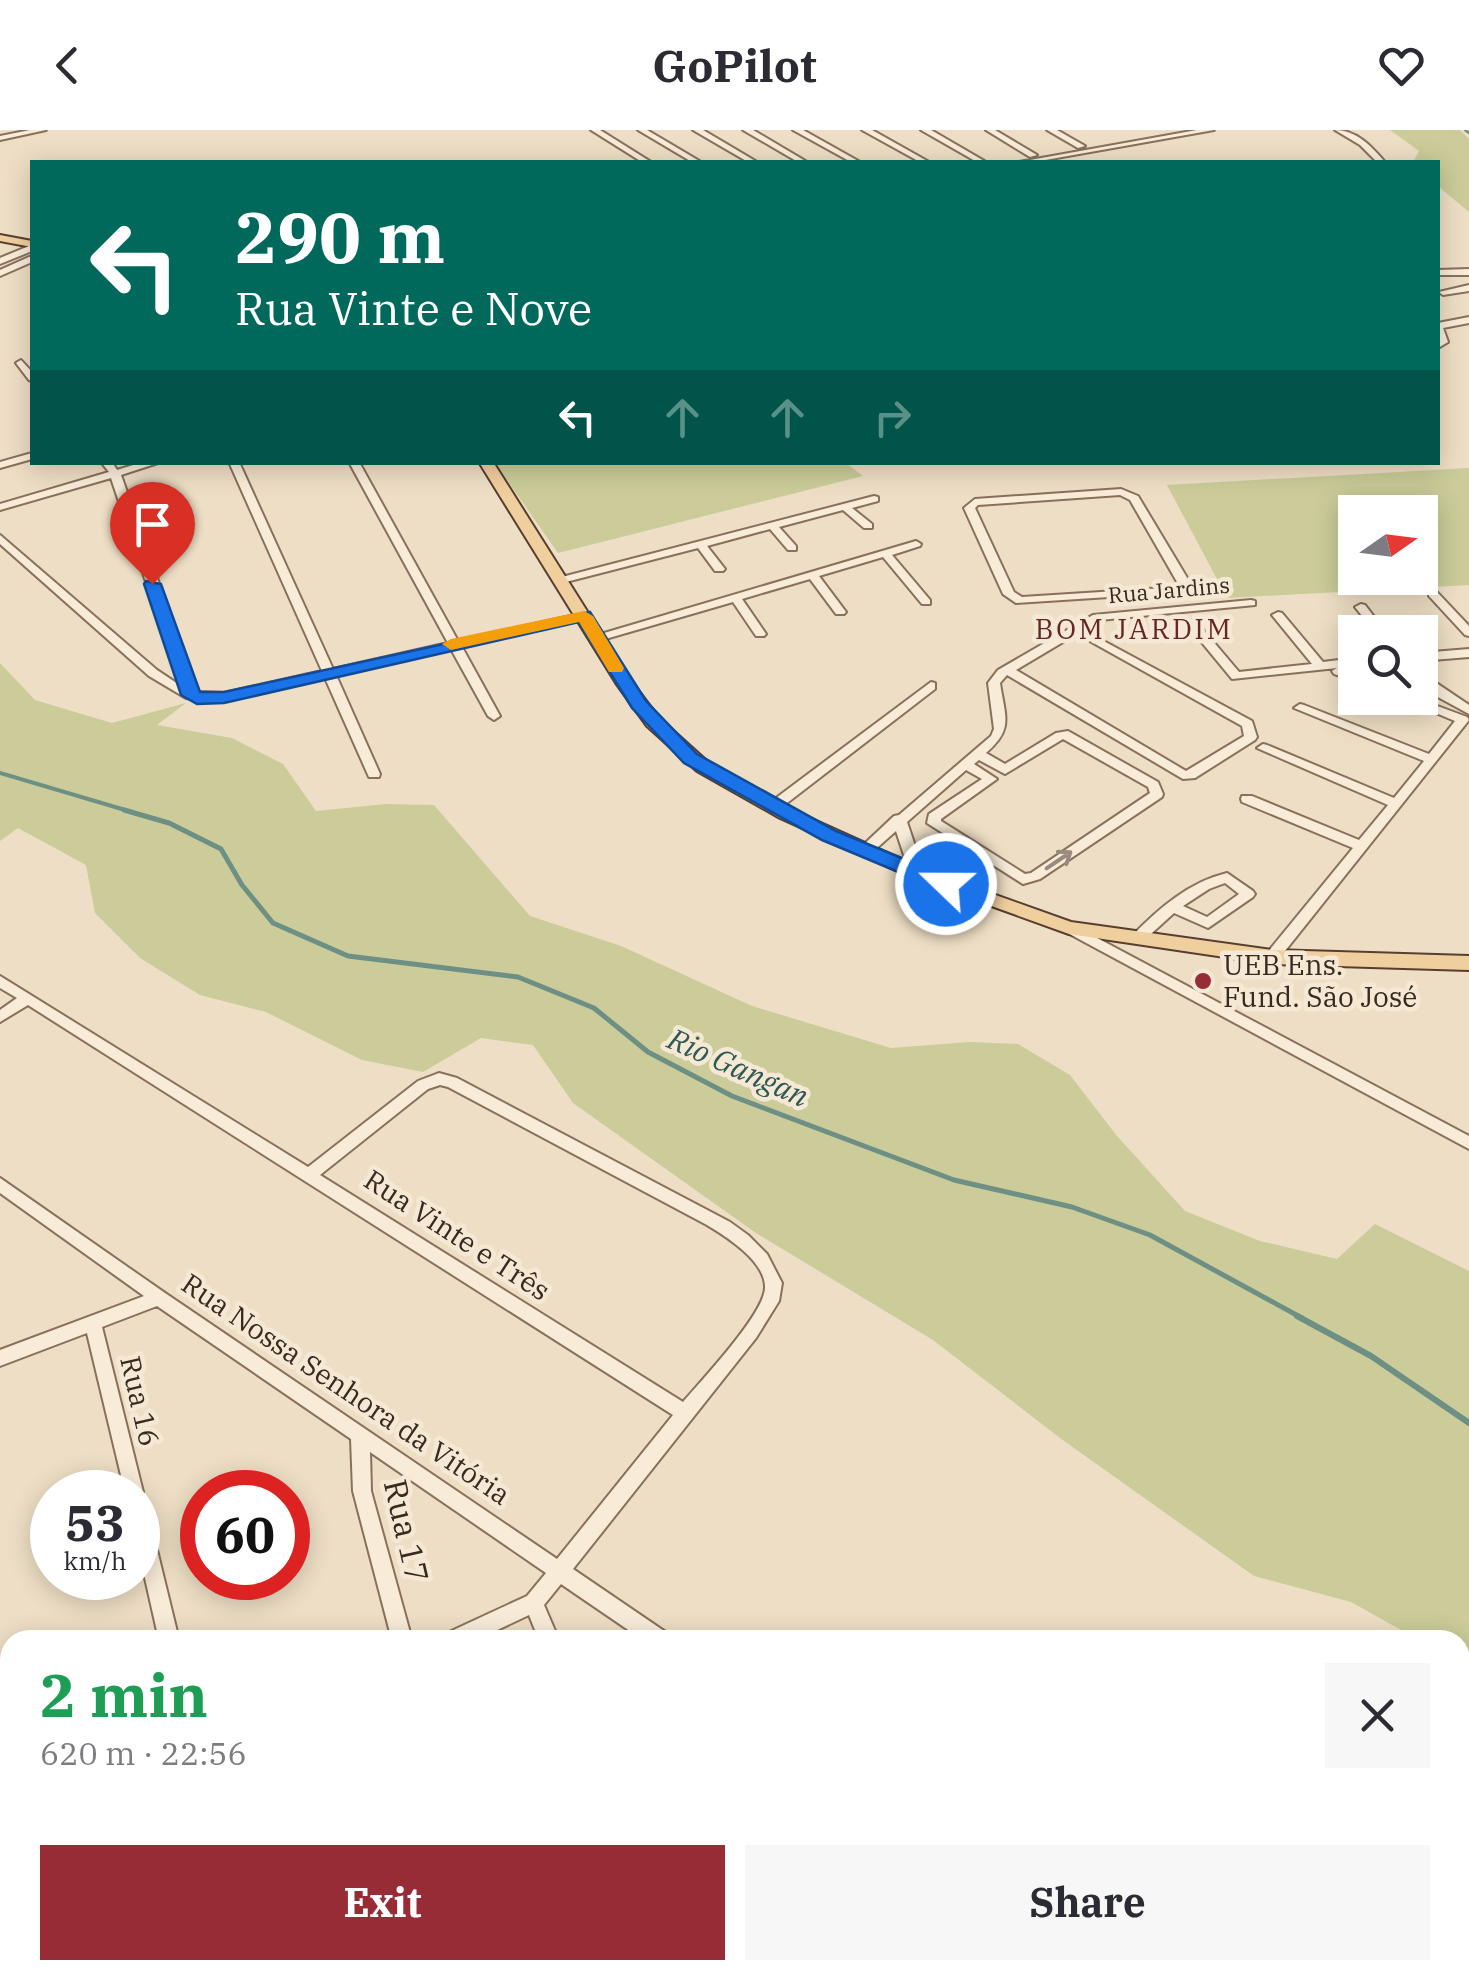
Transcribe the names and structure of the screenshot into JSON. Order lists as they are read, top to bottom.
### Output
{
  "streets": {
    "street": [
      "Rua Jardins",
      "Rua Vinte e Três",
      "Rua Nossa Senhora da Vitória",
      "Rua 16",
      "Rua 17"
    ]
  },
  "crossings": [
    ["Rua Nossa Senhora da Vitória", "Rua 17"]
  ],
  "districts": ["BOM JARDIM"],
  "water": ["Rio Gangan"],
  "places": ["UEB Ens. Fund. São José"],
  "north": "right",
  "page": {
    "header": "GoPilot",
    "turn": ["290 m", "Rua Vinte e Nove"],
    "speed": "53 km/h",
    "limit": "60",
    "heading": ["2 min", "620 m · 22:56"],
    "buttons": ["Exit", "Share"]
  }
}
